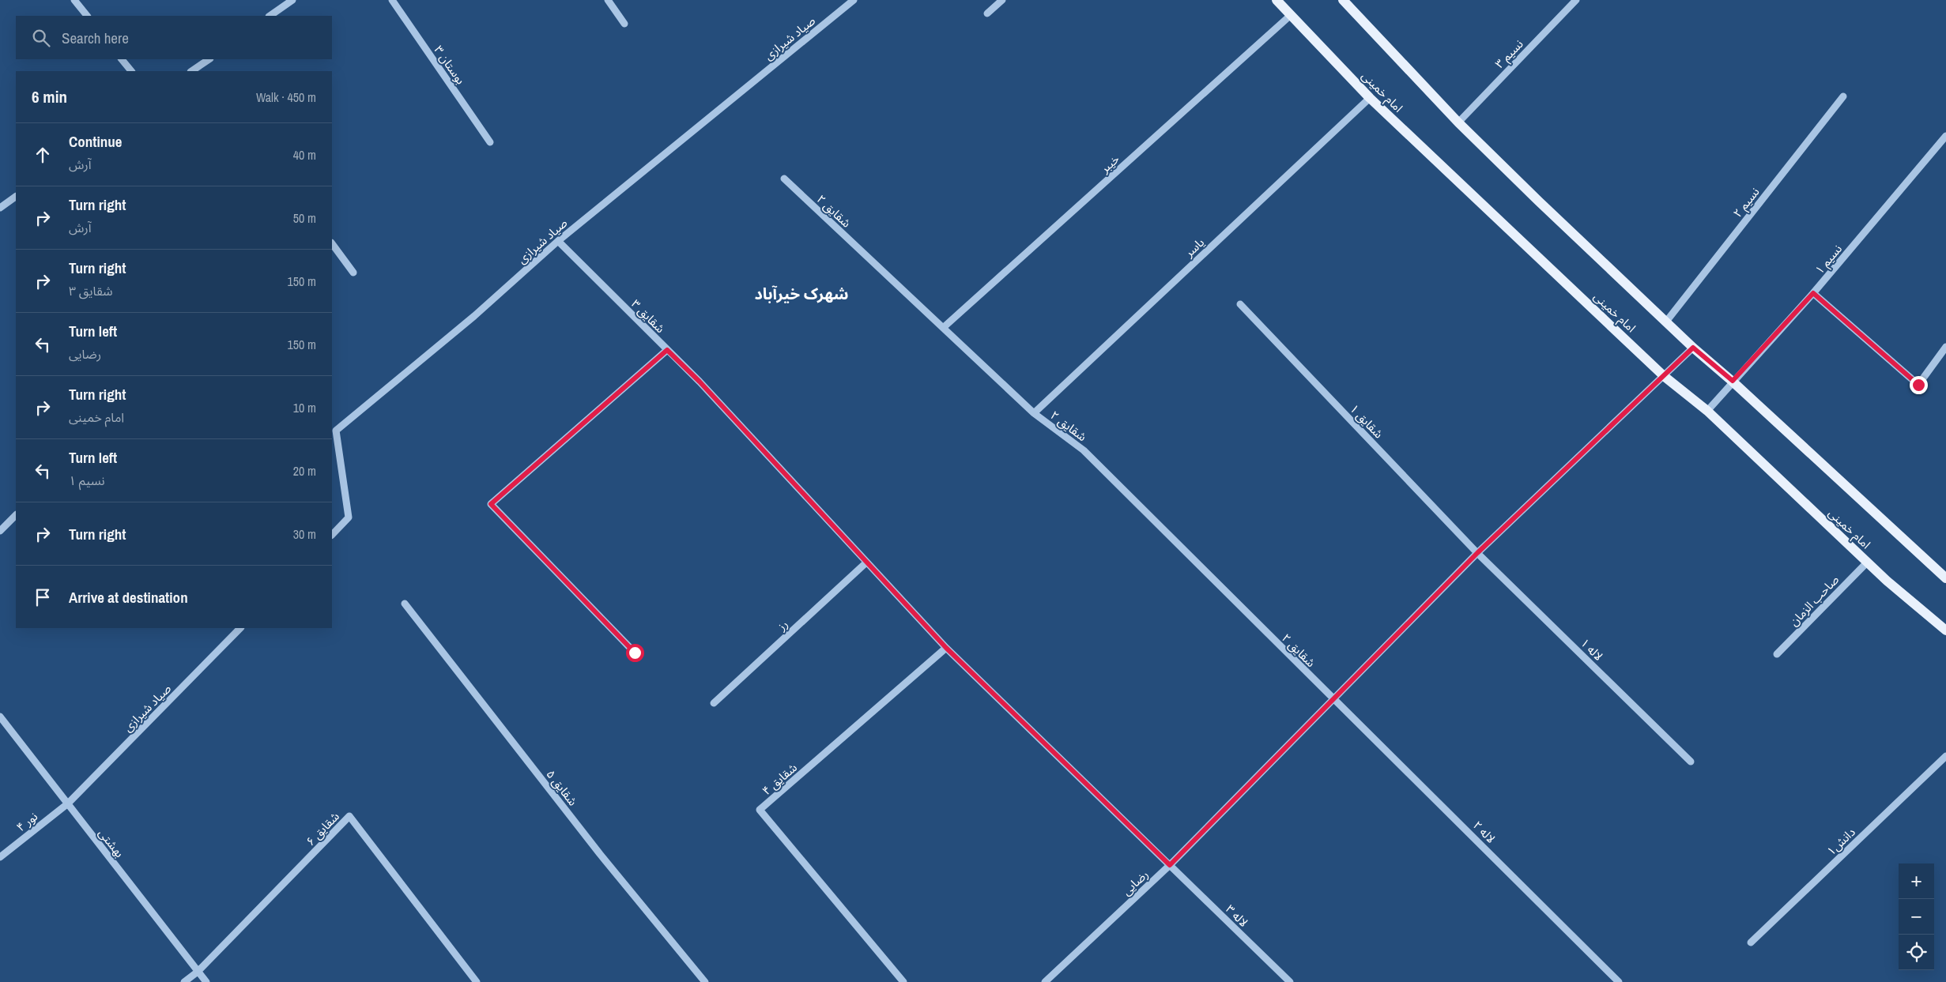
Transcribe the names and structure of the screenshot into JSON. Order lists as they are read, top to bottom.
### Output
{
  "streets": {
    "main road": ["امام خمینی"],
    "street": [
      "صیاد شیرازی",
      "نسیم ۳",
      "بوستان ۳",
      "خیبر",
      "نسیم ۲",
      "شقایق ۲",
      "یاسر",
      "نسیم ۱",
      "شقایق ۳",
      "شقایق ۱",
      "صاحب الزمان",
      "رز",
      "لاله ۱",
      "شقایق ۴",
      "شقایق ۵",
      "نور ۴",
      "شقایق ۶",
      "لاله ۲",
      "دانش۱",
      "بهشتی",
      "رضایی",
      "لاله ۳"
    ]
  },
  "crossings": [
    ["صیاد شیرازی", "شقایق ۳"],
    ["صیاد شیرازی", "نور ۴"],
    ["صیاد شیرازی", "بهشتی"],
    ["امام خمینی", "خیبر"],
    ["امام خمینی", "یاسر"],
    ["امام خمینی", "نسیم ۱"],
    ["امام خمینی", "صاحب الزمان"],
    ["امام خمینی", "رضایی"],
    ["خیبر", "شقایق ۲"],
    ["شقایق ۲", "یاسر"],
    ["شقایق ۲", "لاله ۲"],
    ["شقایق ۲", "رضایی"],
    ["شقایق ۳", "رز"],
    ["شقایق ۳", "شقایق ۴"],
    ["شقایق ۳", "رضایی"],
    ["شقایق ۳", "لاله ۳"],
    ["شقایق ۱", "لاله ۱"],
    ["شقایق ۱", "رضایی"],
    ["لاله ۱", "رضایی"],
    ["نور ۴", "بهشتی"],
    ["شقایق ۶", "بهشتی"],
    ["لاله ۲", "رضایی"],
    ["رضایی", "لاله ۳"]
  ],
  "districts": ["شهرک خیرآباد"],
  "page": {
    "search": "Search here",
    "heading": ["6 min", "Walk · 450 m"],
    "list": [
      ["Continue", "آرش", "40 m"],
      ["Turn right", "آرش", "50 m"],
      ["Turn right", "شقایق ۳", "150 m"],
      ["Turn left", "رضایی", "150 m"],
      ["Turn right", "امام خمینی", "10 m"],
      ["Turn left", "نسیم ۱", "20 m"],
      ["Turn right", "30 m"],
      "Arrive at destination"
    ],
    "map_buttons": ["+", "−"]
  }
}
